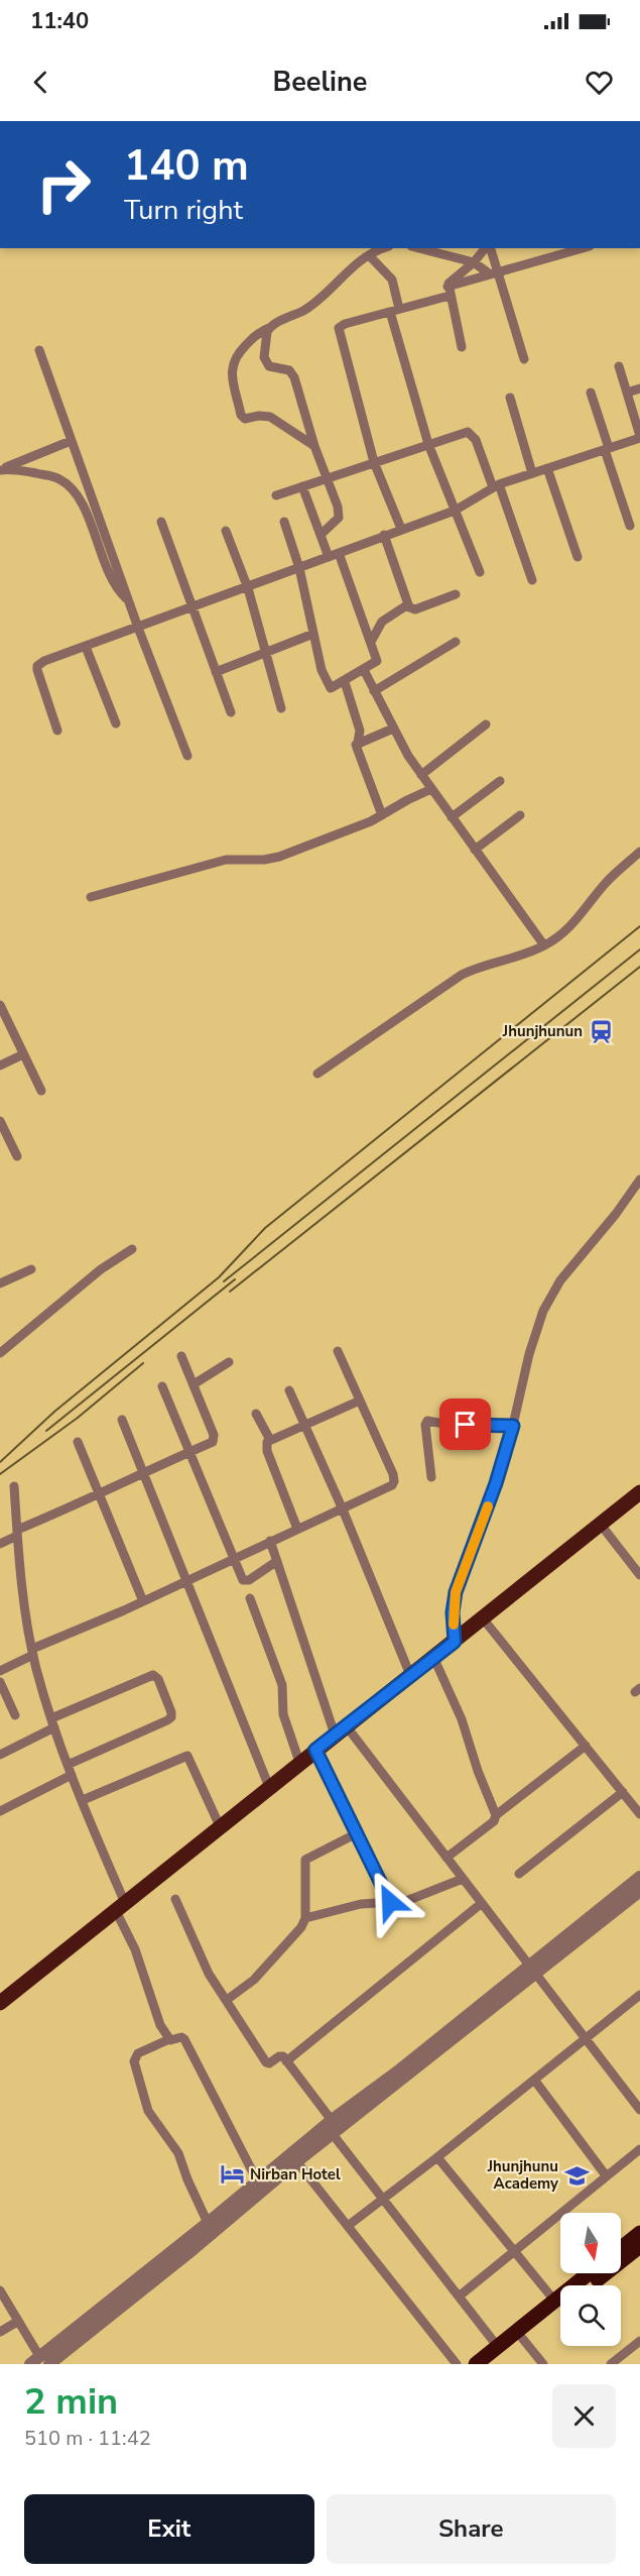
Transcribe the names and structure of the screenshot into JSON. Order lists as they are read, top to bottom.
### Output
{
  "places": {
    "station": ["Jhunjhunun"],
    "hotel": ["Nirban Hotel"],
    "school or university": ["Jhunjhunu Academy"]
  },
  "north": "bottom",
  "page": {
    "status": "11:40",
    "header": "Beeline",
    "turn": ["140 m", "Turn right"],
    "heading": ["2 min", "510 m · 11:42"],
    "buttons": ["Exit", "Share"]
  }
}
